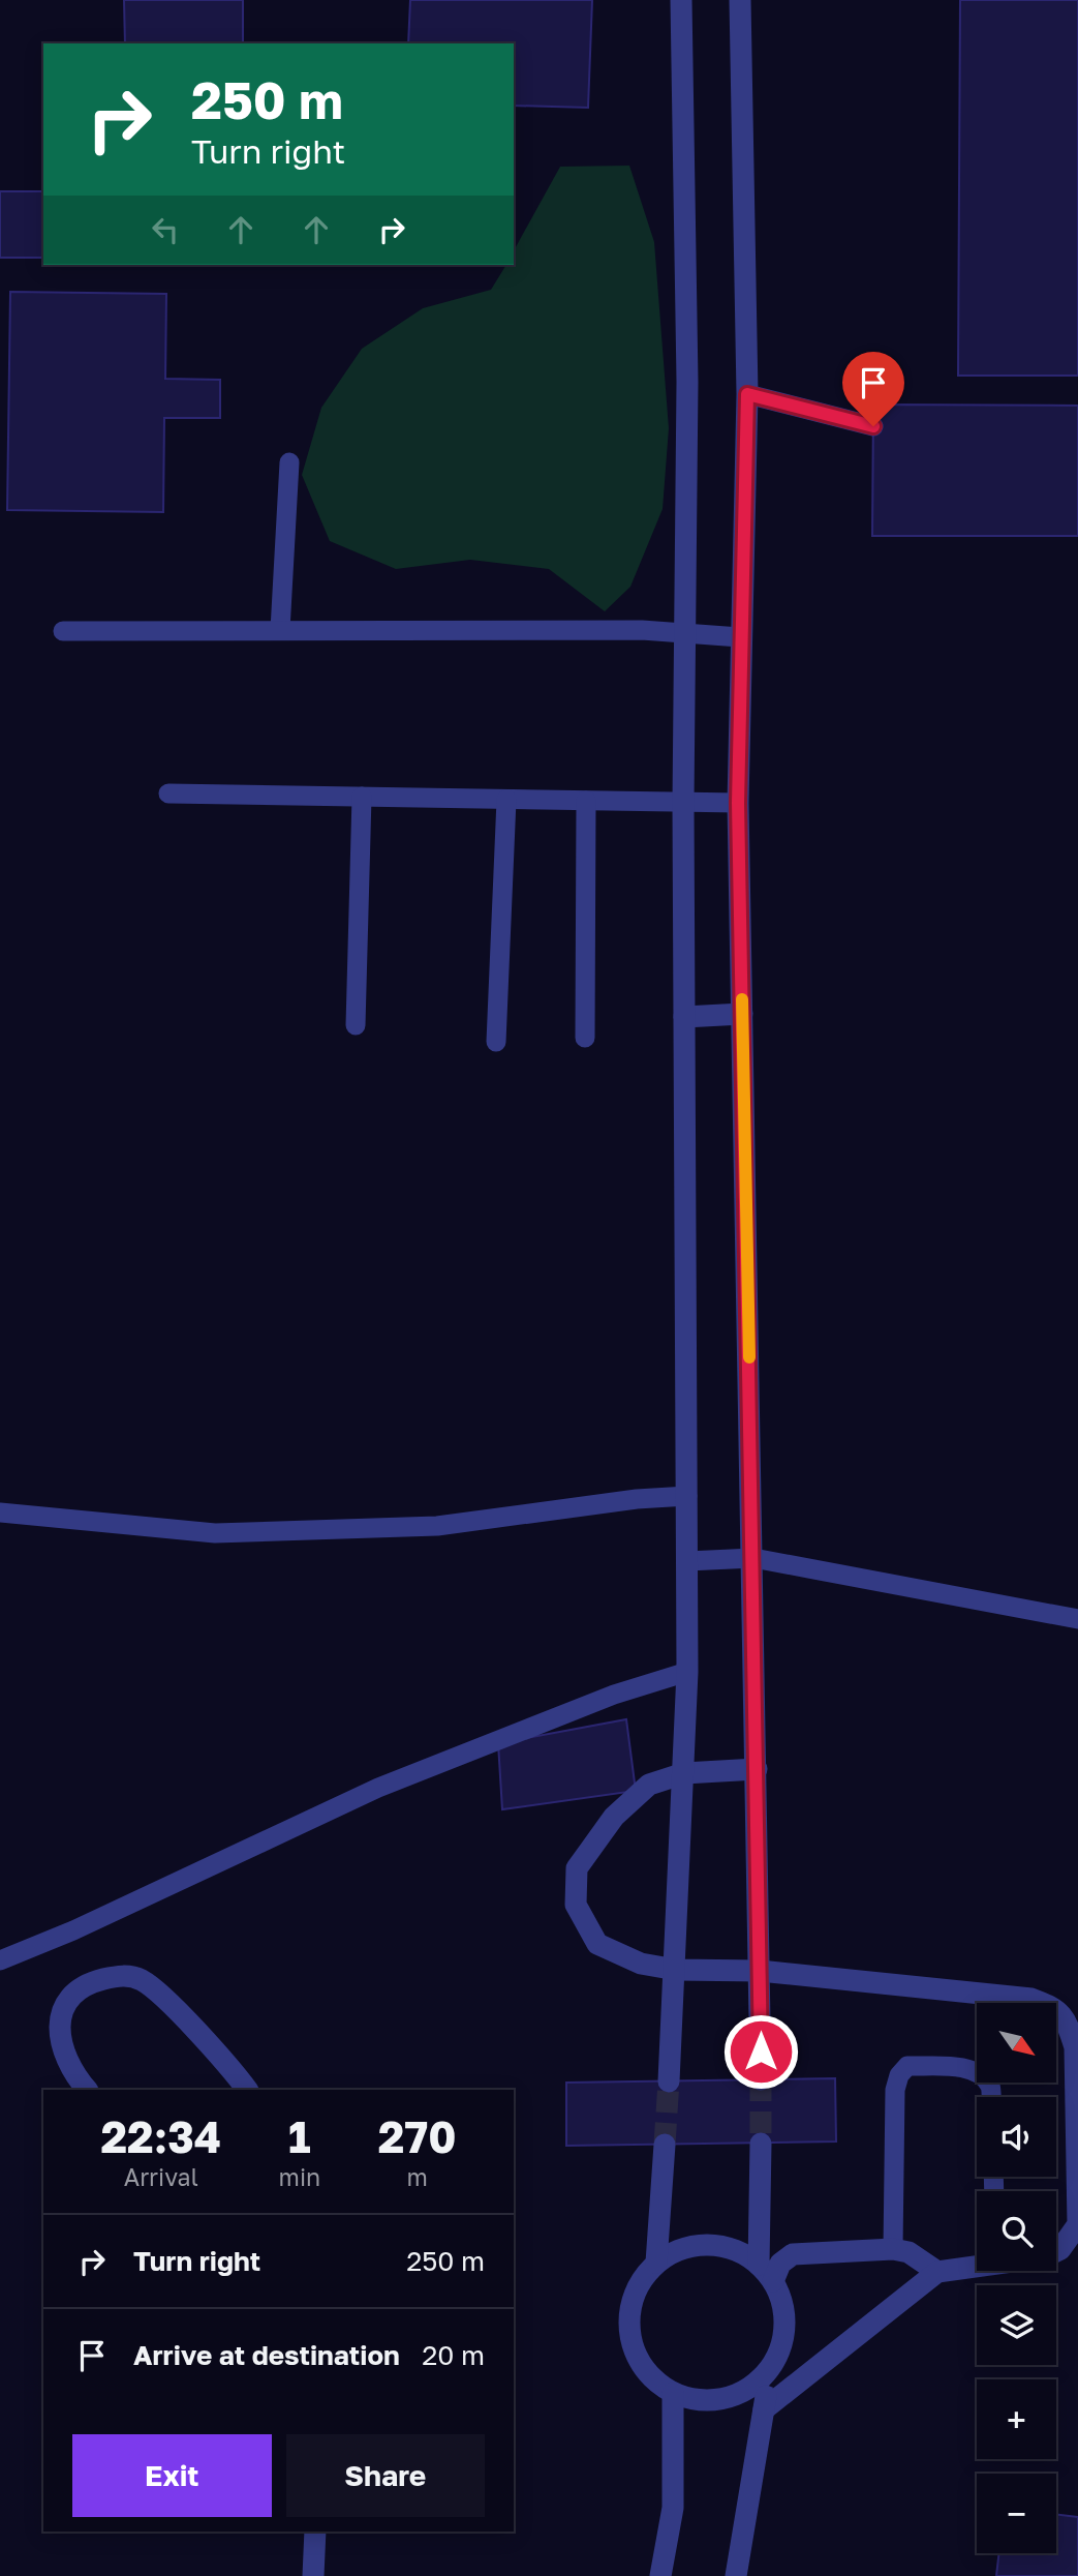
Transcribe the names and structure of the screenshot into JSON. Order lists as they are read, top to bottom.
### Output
{
  "north": "bottom right",
  "page": {
    "turn": ["250 m", "Turn right"],
    "map_buttons": ["+", "−"],
    "eta": [
      "22:34",
      "Arrival",
      "1",
      "min",
      "270",
      "m"
    ],
    "list": [
      {
        "name": "Turn right",
        "value": "250 m"
      },
      {
        "name": "Arrive at destination",
        "value": "20 m"
      }
    ],
    "buttons": ["Exit", "Share"]
  }
}
